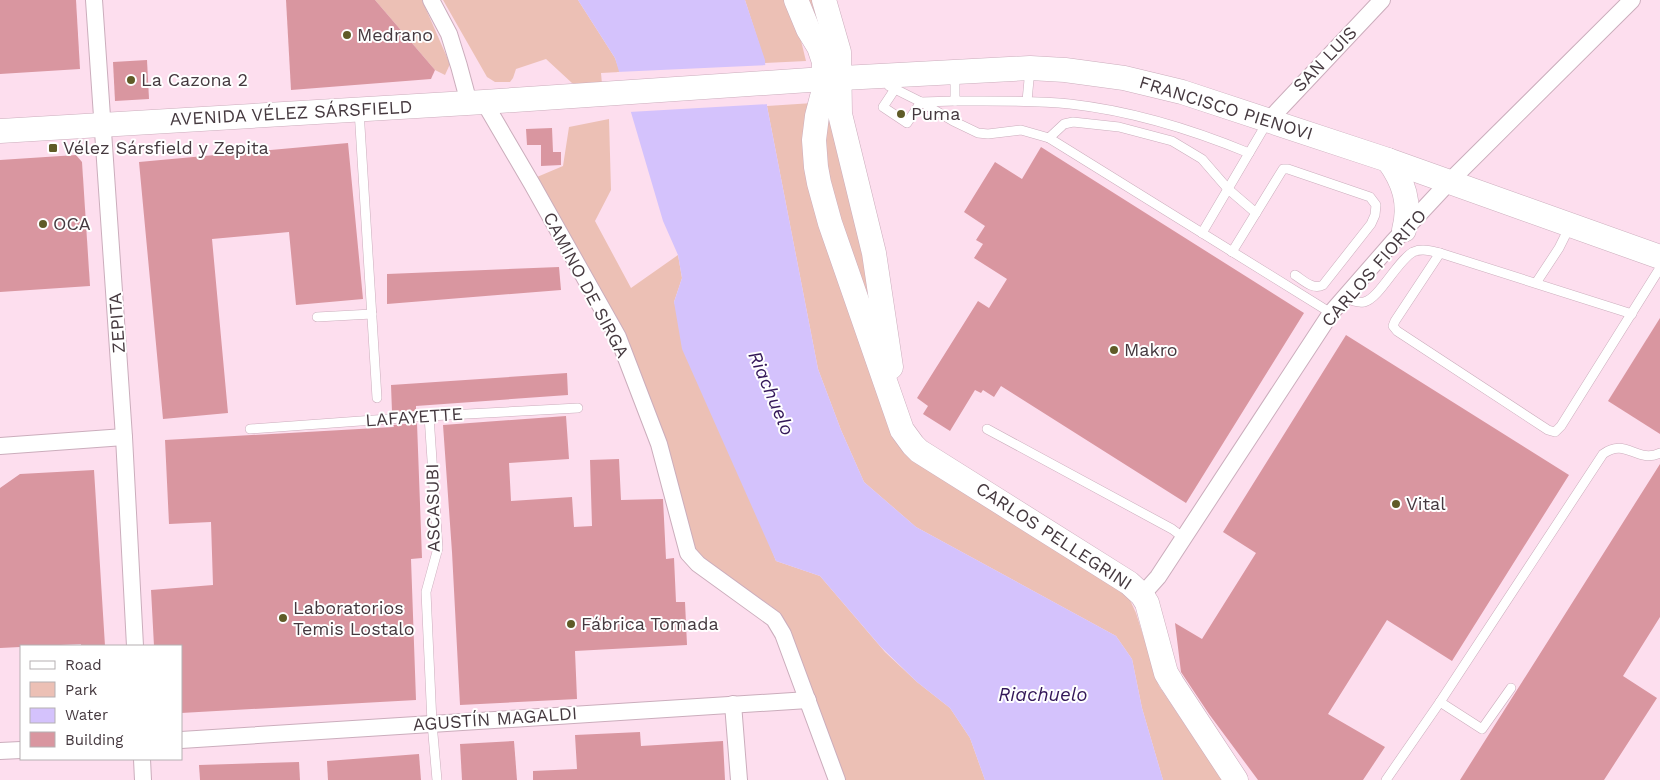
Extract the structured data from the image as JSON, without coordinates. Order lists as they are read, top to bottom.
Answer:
{
  "streets": {
    "main road": ["FRANCISCO PIENOVI", "AVENIDA VÉLEZ SÁRSFIELD", "CARLOS PELLEGRINI"],
    "street": [
      "SAN LUIS",
      "CARLOS FIORITO",
      "CAMINO DE SIRGA",
      "ZEPITA",
      "AGUSTÍN MAGALDI"
    ],
    "lane": ["LAFAYETTE", "ASCASUBI"]
  },
  "crossings": [
    ["SAN LUIS", "FRANCISCO PIENOVI"],
    ["FRANCISCO PIENOVI", "AVENIDA VÉLEZ SÁRSFIELD"],
    ["FRANCISCO PIENOVI", "CARLOS FIORITO"],
    ["FRANCISCO PIENOVI", "CARLOS PELLEGRINI"],
    ["AVENIDA VÉLEZ SÁRSFIELD", "CAMINO DE SIRGA"],
    ["AVENIDA VÉLEZ SÁRSFIELD", "ZEPITA"],
    ["CARLOS FIORITO", "CARLOS PELLEGRINI"],
    ["CAMINO DE SIRGA", "AGUSTÍN MAGALDI"],
    ["LAFAYETTE", "ASCASUBI"],
    ["ASCASUBI", "AGUSTÍN MAGALDI"]
  ],
  "water": ["Riachuelo"],
  "places": {
    "other": [
      "Medrano",
      "La Cazona 2",
      "Puma",
      "OCA",
      "Makro",
      "Vital",
      "Laboratorios Temis Lostalo",
      "Fábrica Tomada"
    ],
    "transit": ["Vélez Sársfield y Zepita"]
  },
  "legend": [
    "Road",
    "Park",
    "Water",
    "Building"
  ]
}
